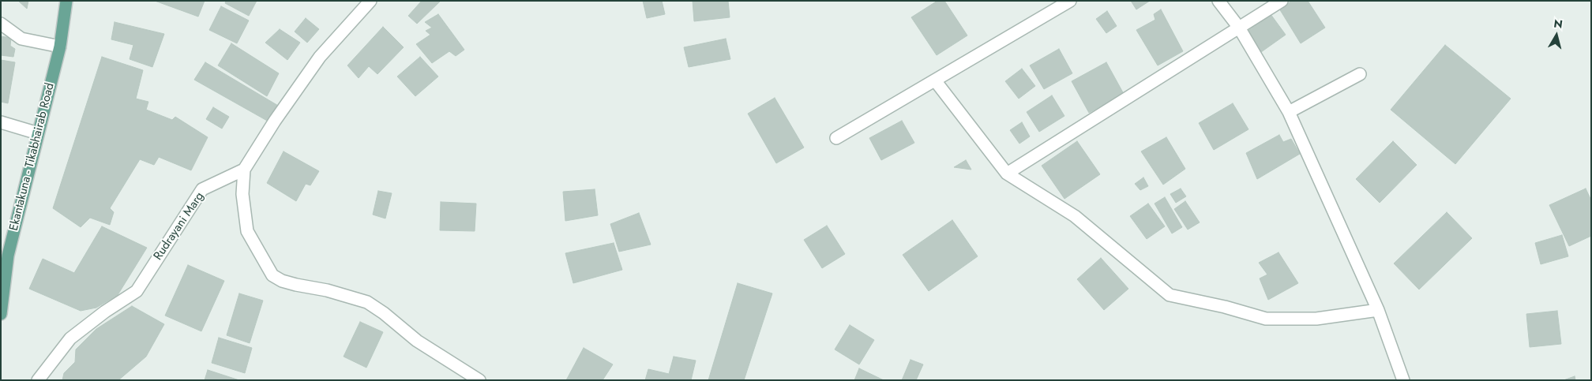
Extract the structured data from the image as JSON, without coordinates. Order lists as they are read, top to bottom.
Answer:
{
  "streets": {
    "main road": ["Ekantakuna - Tikabhairab Road"],
    "street": ["Rudrayani Marg"]
  },
  "north": "top"
}
